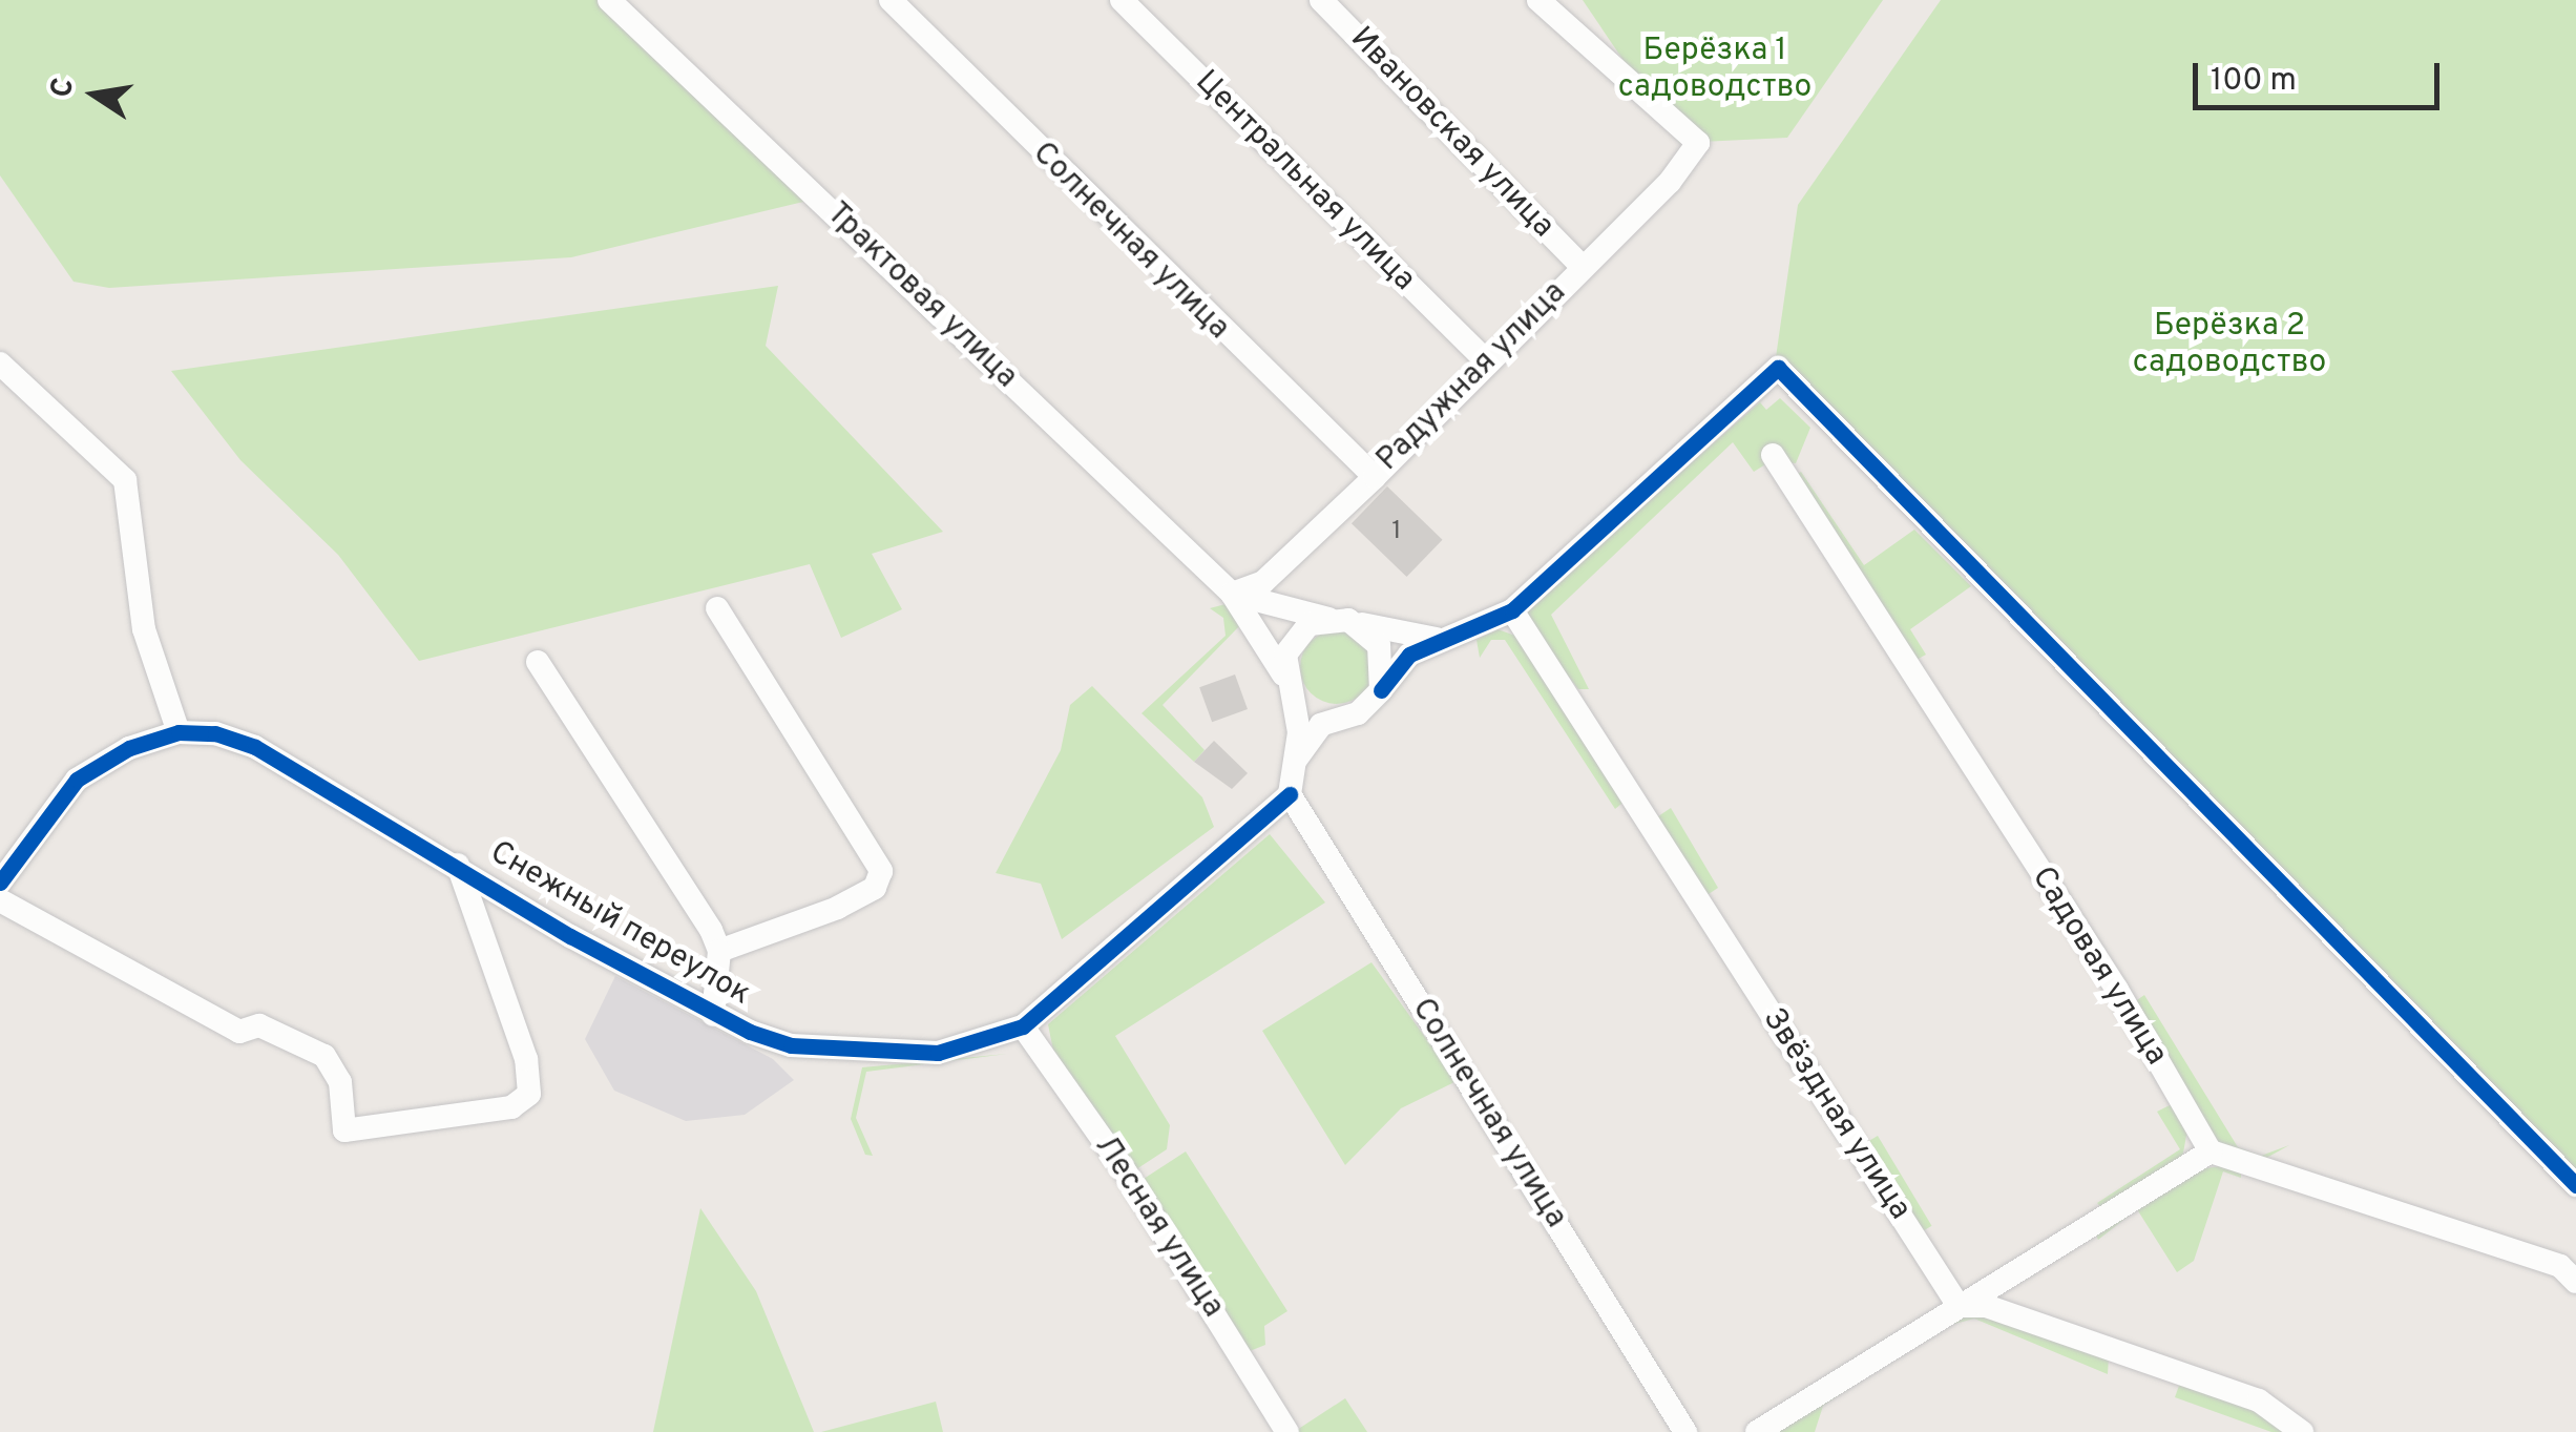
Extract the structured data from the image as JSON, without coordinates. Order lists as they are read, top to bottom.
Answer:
{
  "streets": {
    "street": [
      "Ивановская улица",
      "Центральная улица",
      "Солнечная улица",
      "Трактовая улица",
      "Радужная улица",
      "Снежный переулок",
      "Садовая улица",
      "Звёздная улица",
      "Лесная улица"
    ]
  },
  "crossings": [
    ["Ивановская улица", "Радужная улица"],
    ["Центральная улица", "Радужная улица"],
    ["Солнечная улица", "Радужная улица"],
    ["Солнечная улица", "Снежный переулок"],
    ["Трактовая улица", "Радужная улица"],
    ["Снежный переулок", "Лесная улица"]
  ],
  "parks": ["Берёзка 1 садоводство", "Берёзка 2 садоводство"],
  "house_numbers": ["1"],
  "scale_bar": "100 m",
  "north": "left"
}
